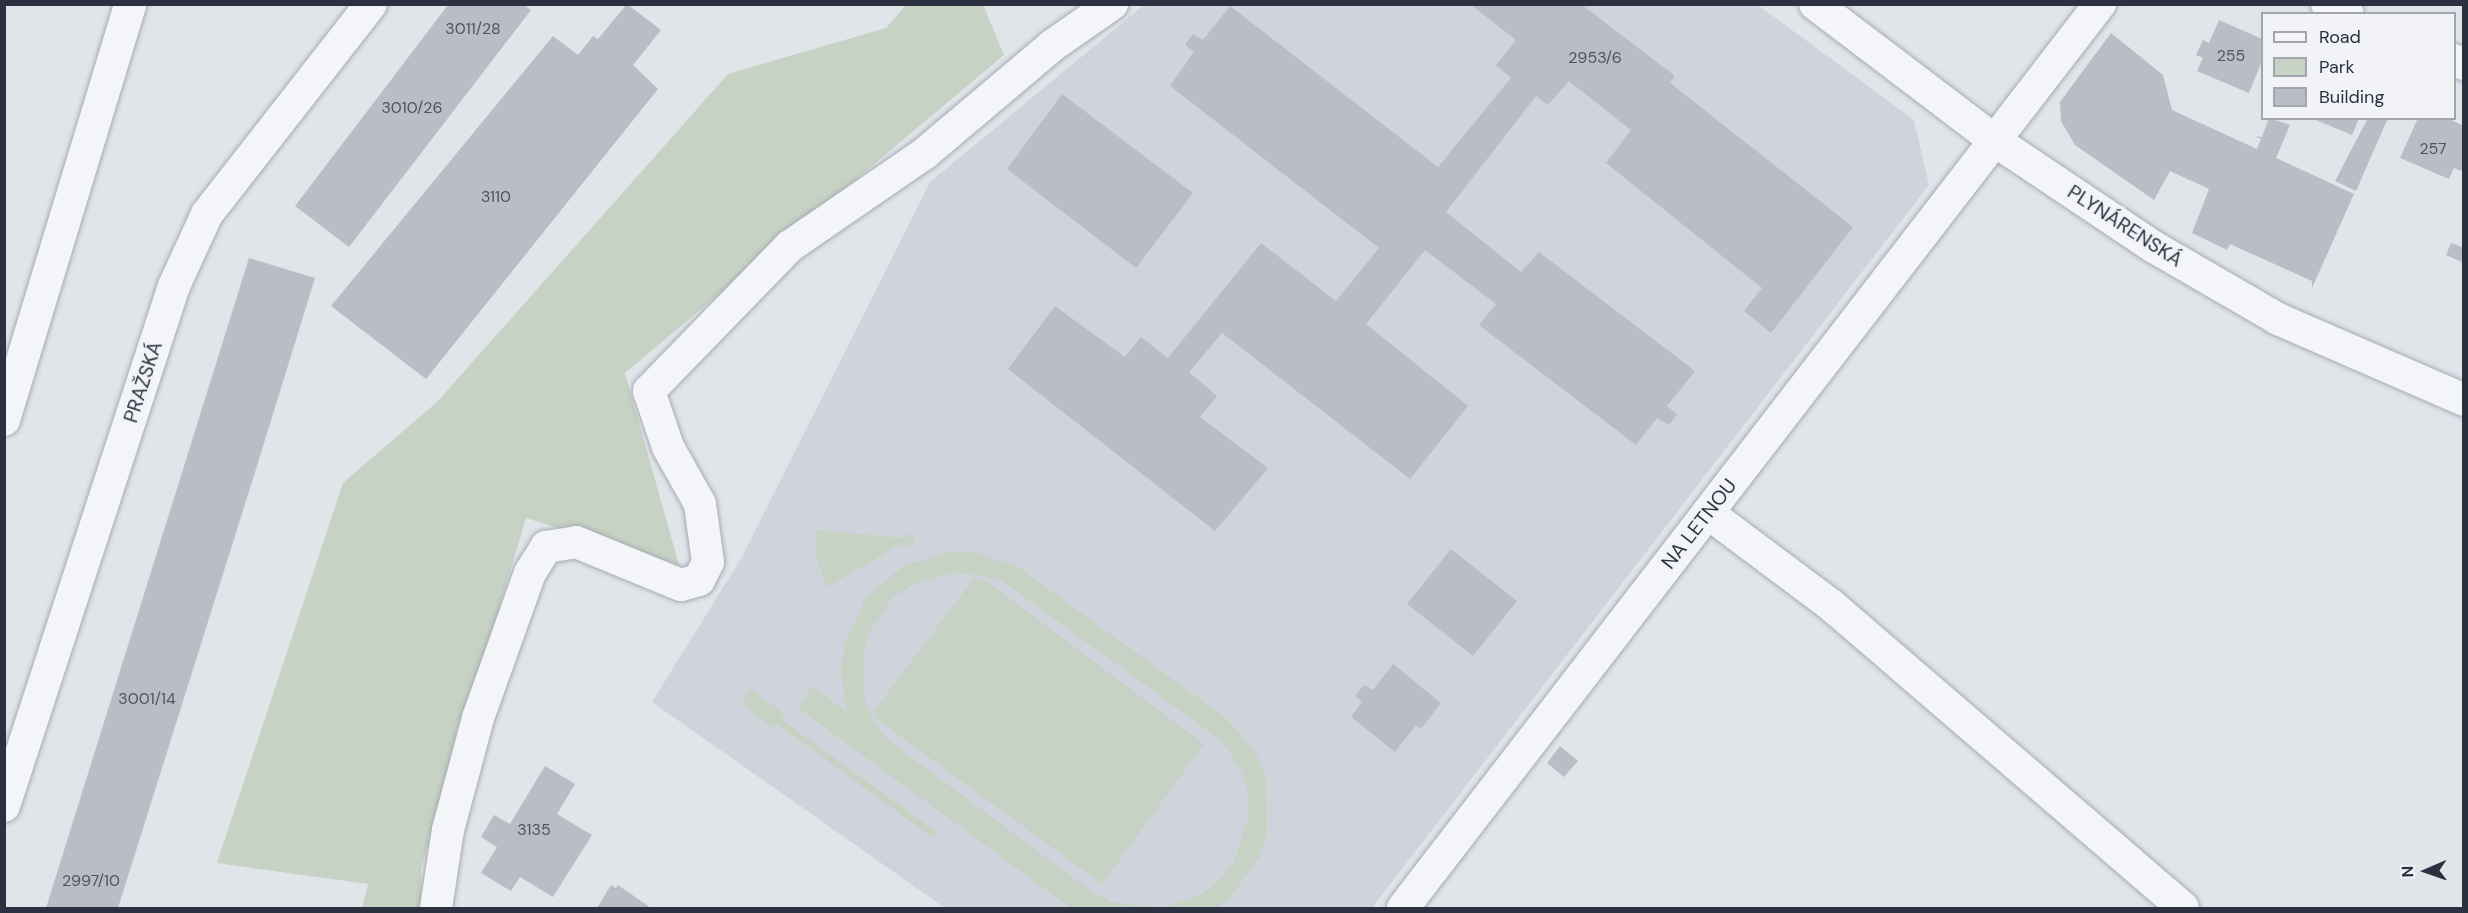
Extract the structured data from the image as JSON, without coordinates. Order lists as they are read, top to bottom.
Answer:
{
  "streets": {
    "street": ["PLYNÁRENSKÁ", "PRAŽSKÁ", "NA LETNOU"]
  },
  "crossings": [
    ["PLYNÁRENSKÁ", "NA LETNOU"]
  ],
  "house_numbers": [
    "3011/28",
    "255",
    "2953/6",
    "3010/26",
    "257",
    "3110",
    "3001/14",
    "3135",
    "2997/10"
  ],
  "legend": ["Road", "Park", "Building"],
  "north": "left"
}
